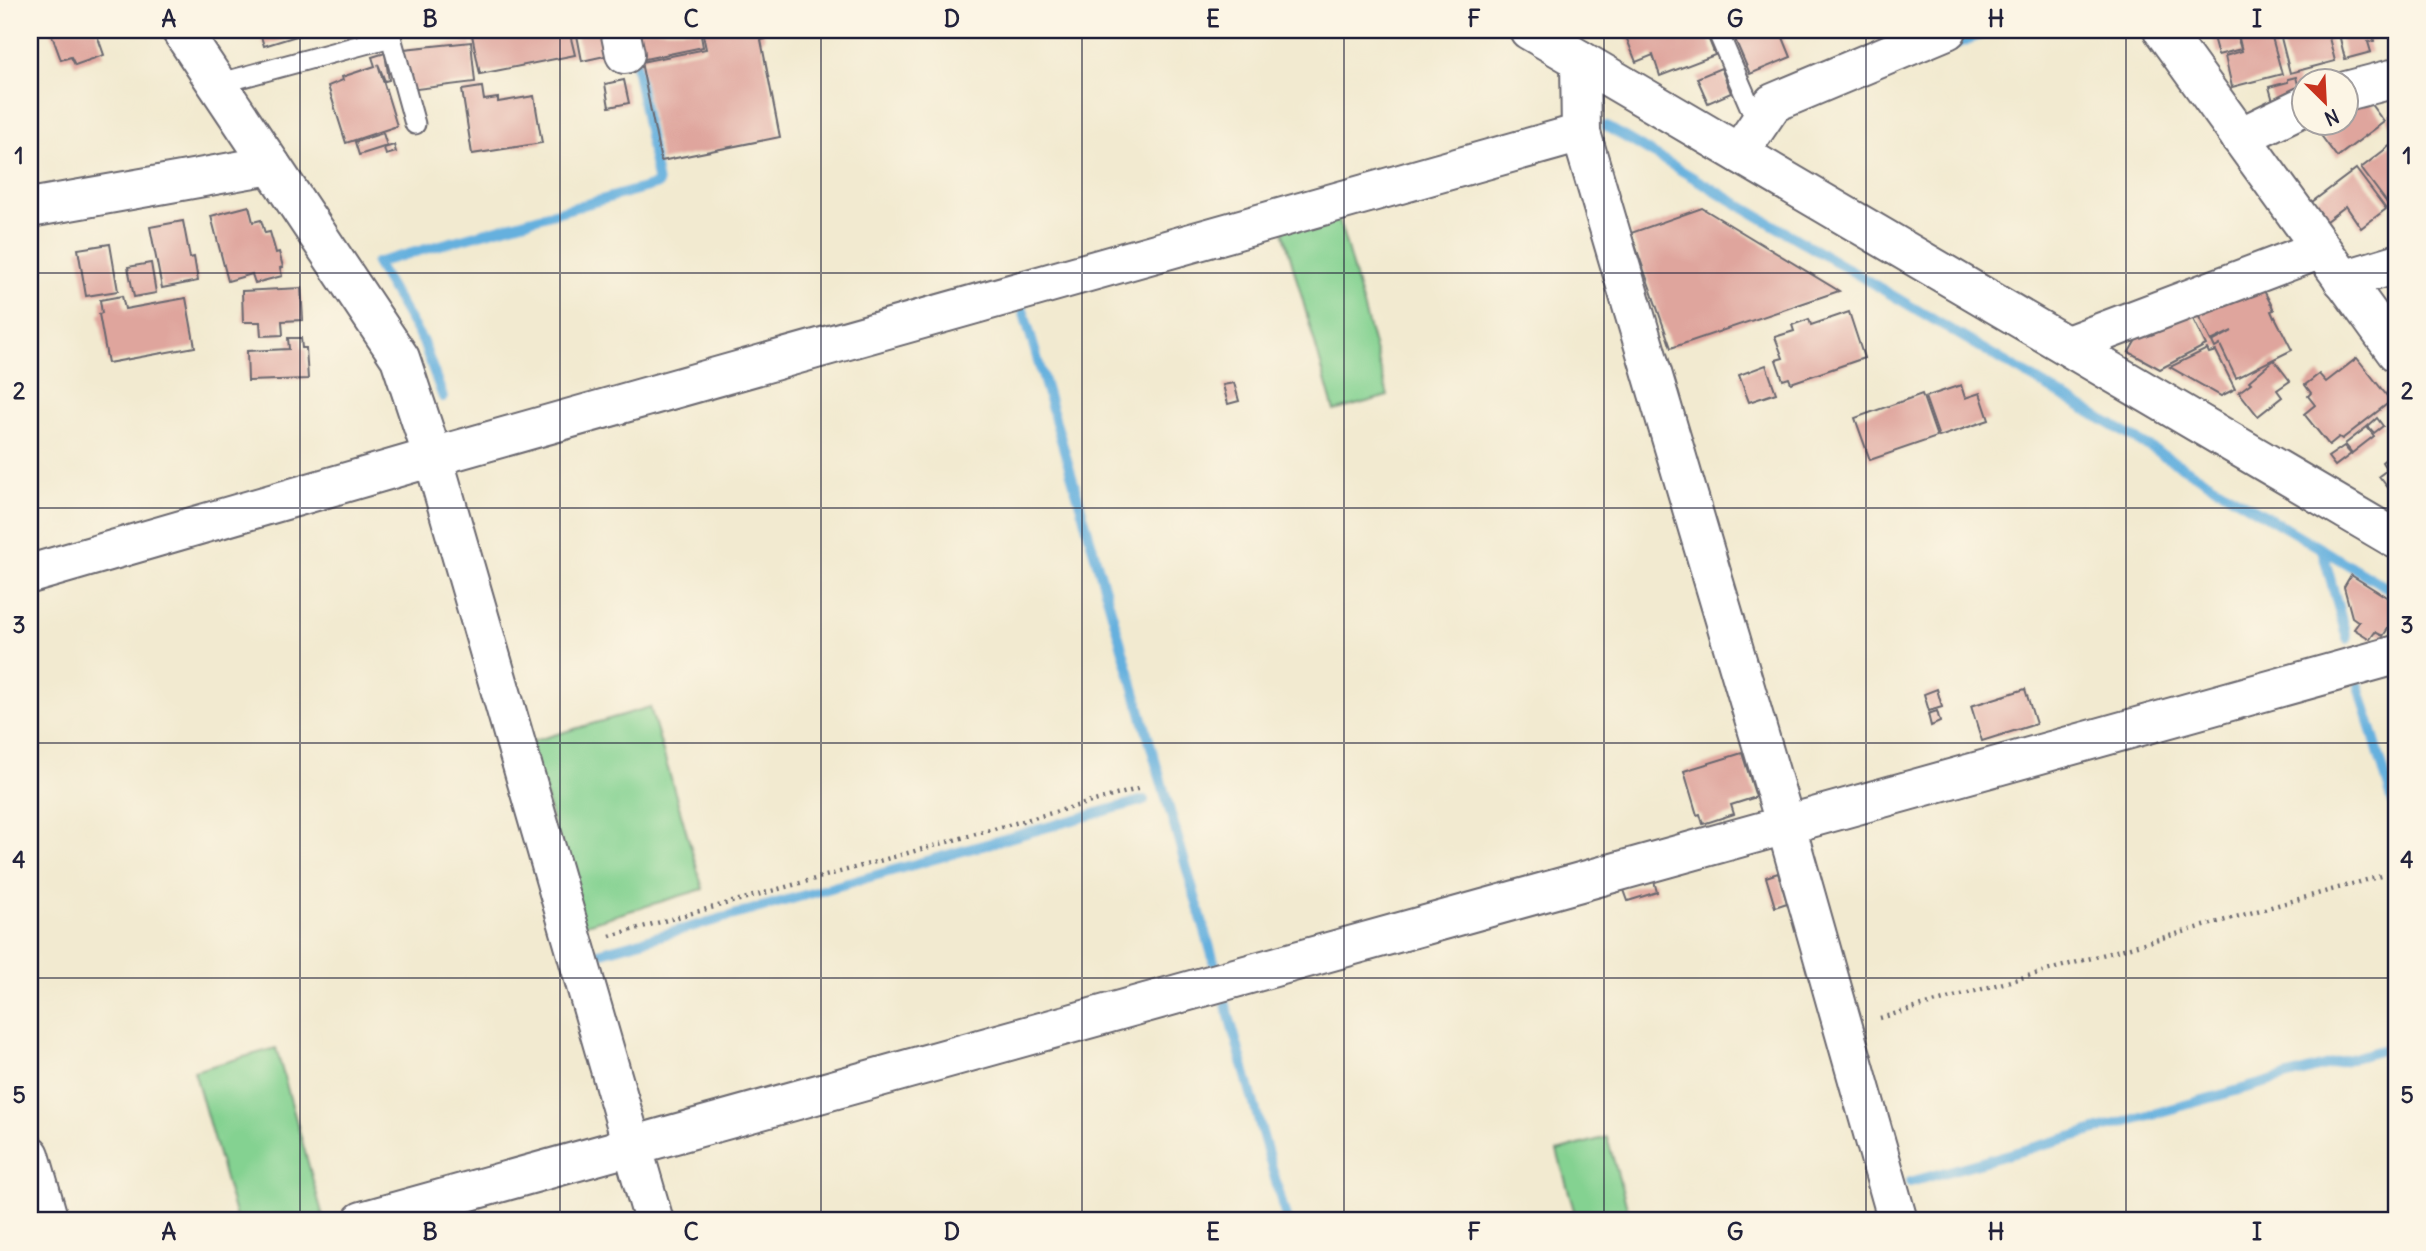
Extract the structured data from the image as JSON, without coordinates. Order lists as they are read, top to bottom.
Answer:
{
  "north": "bottom right",
  "grid": {
    "columns": [
      "A",
      "B",
      "C",
      "D",
      "E",
      "F",
      "G",
      "H",
      "I"
    ],
    "rows": [
      "1",
      "2",
      "3",
      "4",
      "5"
    ]
  }
}
